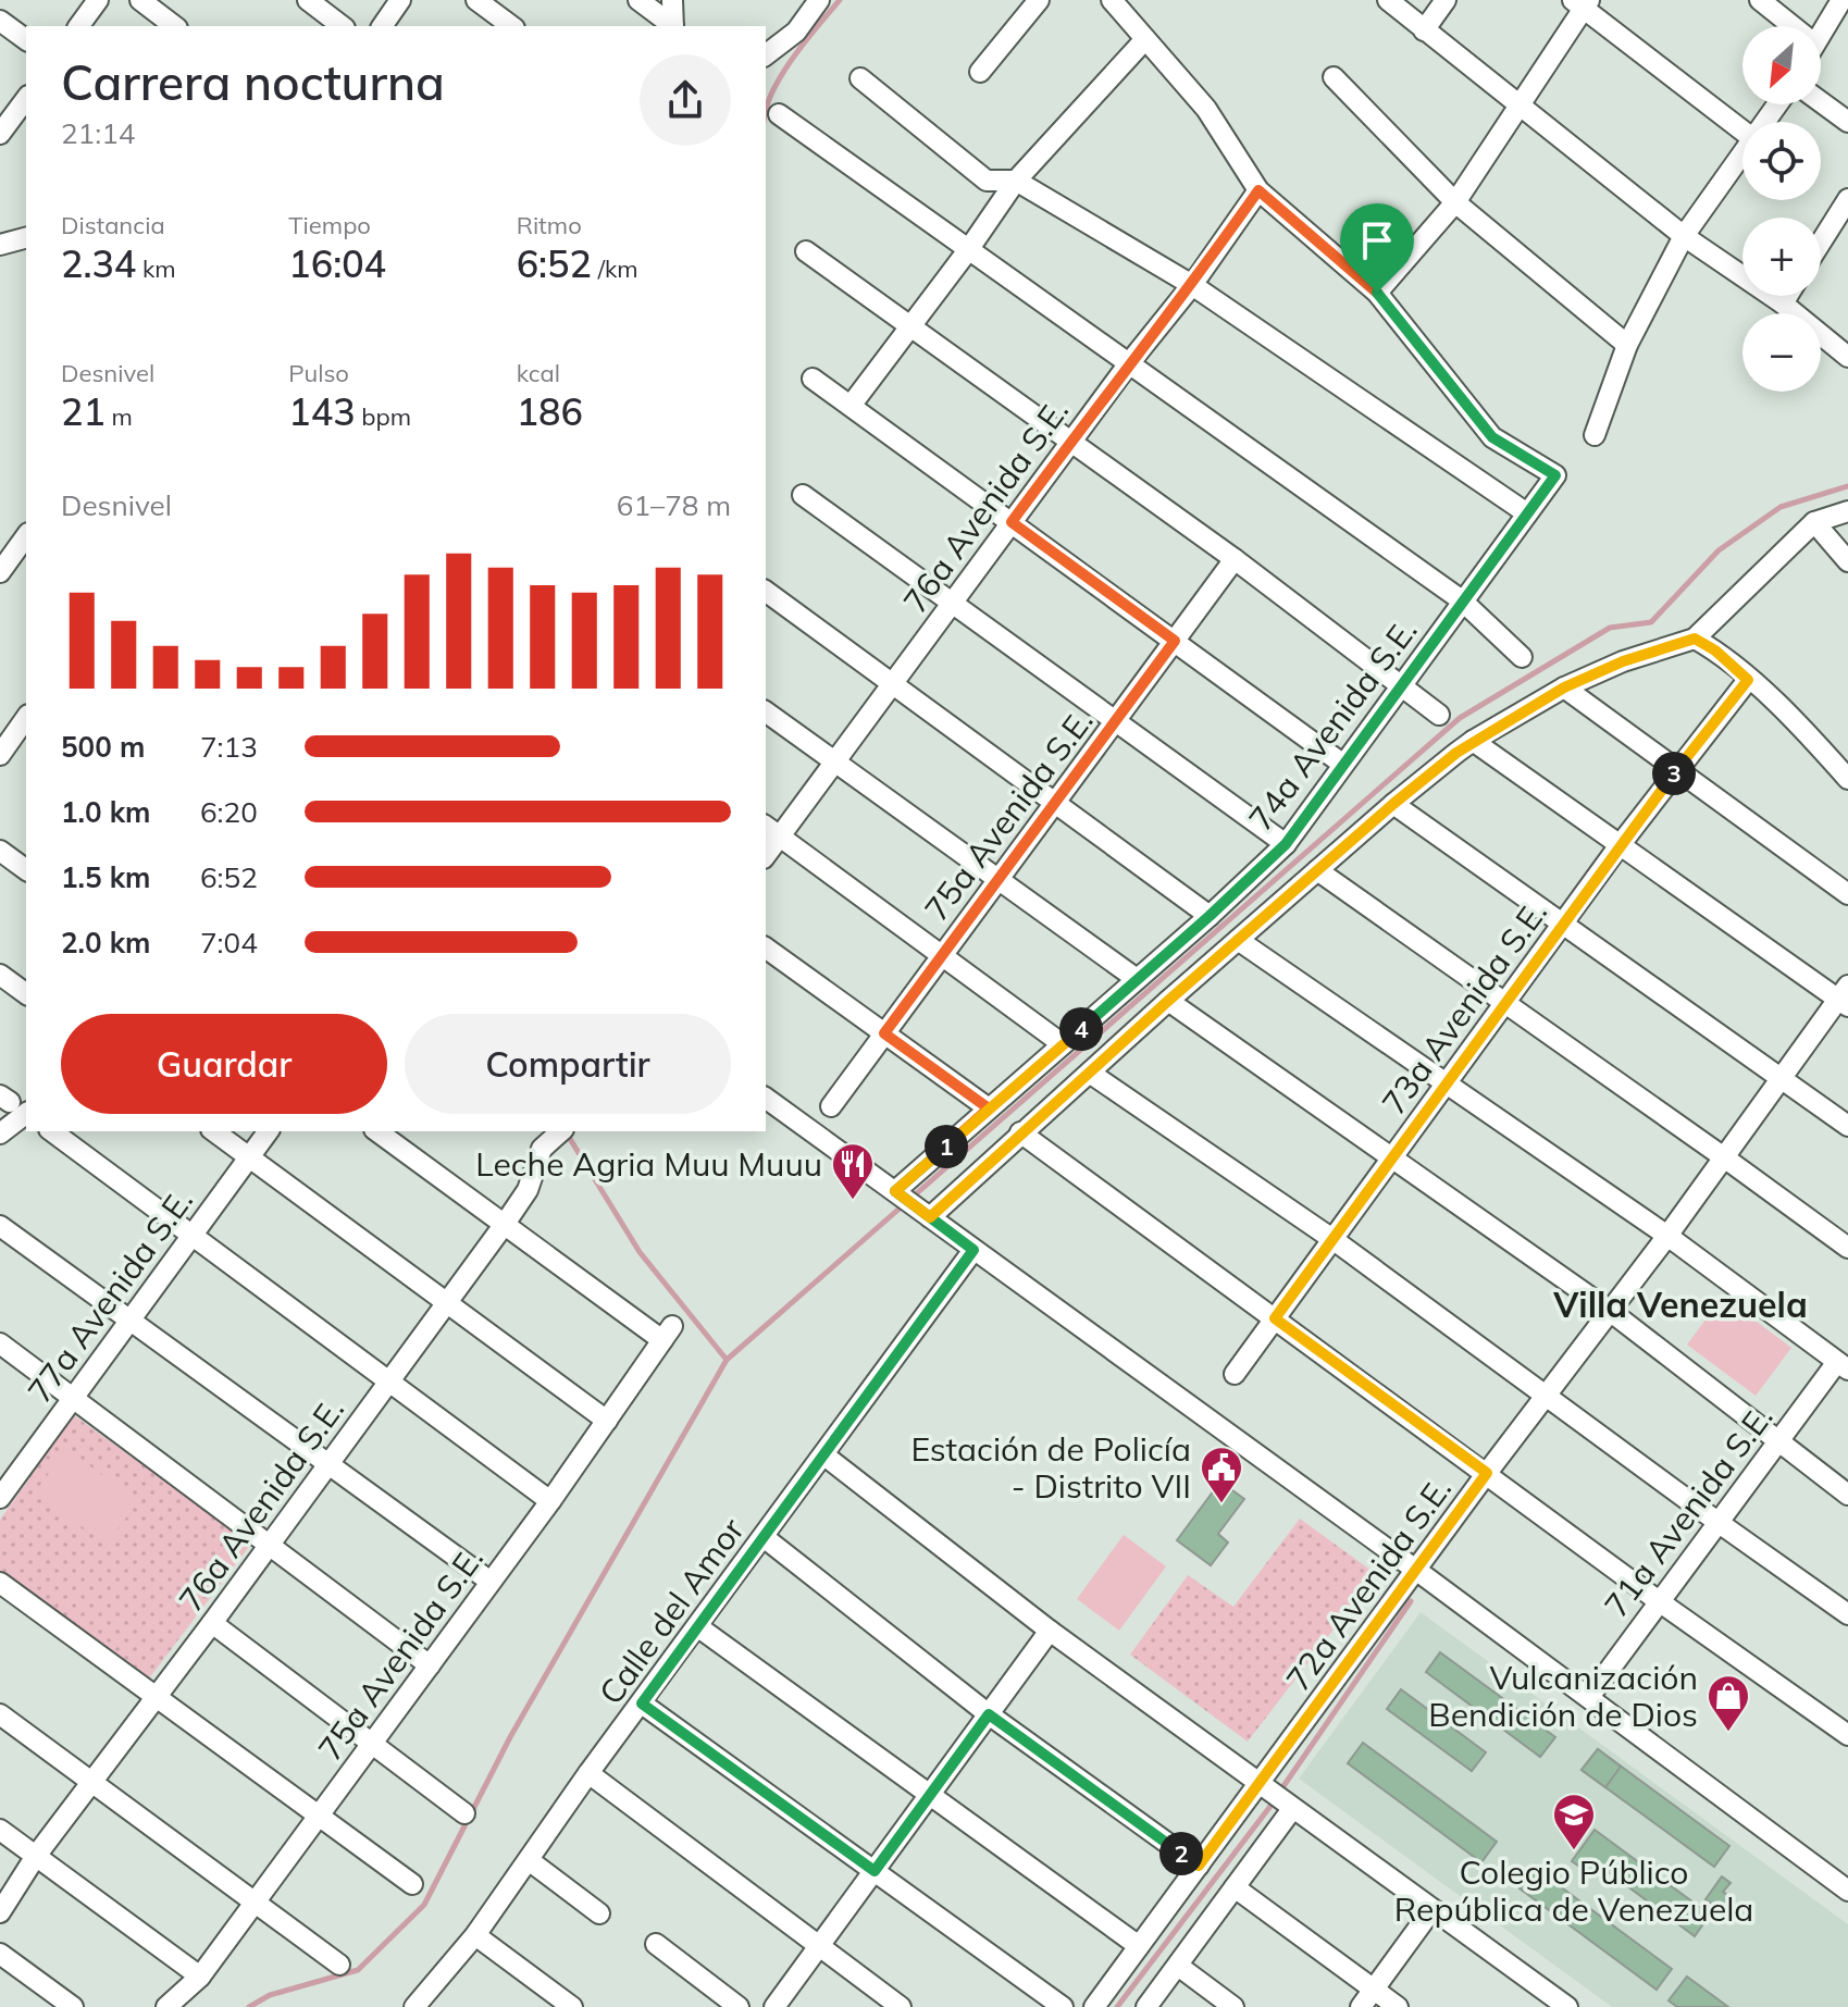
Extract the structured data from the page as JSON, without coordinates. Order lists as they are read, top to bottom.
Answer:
{
  "streets": {
    "street": [
      "76a Avenida S.E.",
      "74a Avenida S.E.",
      "75a Avenida S.E.",
      "73a Avenida S.E.",
      "77a Avenida S.E.",
      "71a Avenida S.E.",
      "72a Avenida S.E.",
      "Calle del Amor"
    ]
  },
  "crossings": [
    ["76a Avenida S.E.", "75a Avenida S.E."]
  ],
  "districts": ["Villa Venezuela"],
  "places": {
    "restaurant": ["Leche Agria Muu Muuu"],
    "public building": ["Estación de Policía - Distrito VII"],
    "shop": ["Vulcanización Bendición de Dios"],
    "school or university": ["Colegio Público República de Venezuela"]
  },
  "north": "bottom left",
  "page": {
    "map_buttons": ["+", "−"],
    "heading": ["Carrera nocturna", "21:14"],
    "stats": [
      ["Distancia", "2.34 km"],
      ["Tiempo", "16:04"],
      ["Ritmo", "6:52 /km"],
      ["Desnivel", "21 m"],
      ["Pulso", "143 bpm"],
      ["kcal", "186"]
    ],
    "chart": ["Desnivel", "61–78 m"],
    "list": [
      {
        "name": "500 m",
        "note": "7:13"
      },
      {
        "name": "1.0 km",
        "note": "6:20"
      },
      {
        "name": "1.5 km",
        "note": "6:52"
      },
      {
        "name": "2.0 km",
        "note": "7:04"
      }
    ],
    "pins": [
      "3",
      "4",
      "1",
      "2"
    ],
    "buttons": ["Guardar", "Compartir"]
  }
}
